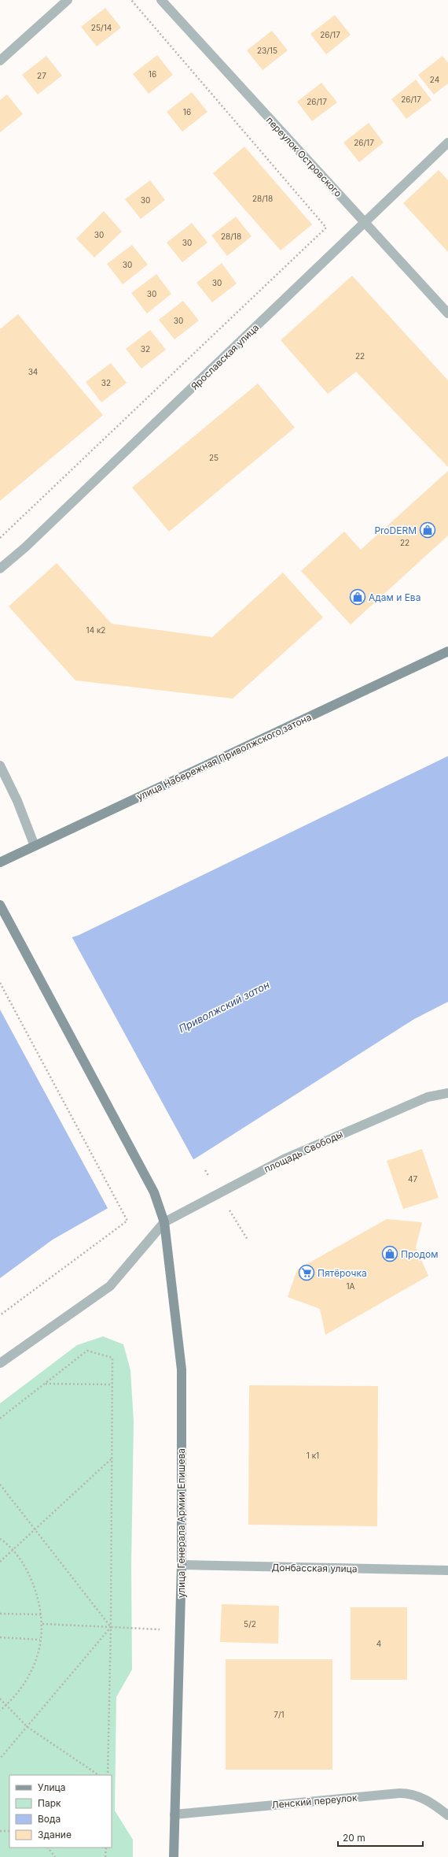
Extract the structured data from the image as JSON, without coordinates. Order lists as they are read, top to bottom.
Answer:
{
  "streets": {
    "main road": ["улица Набережная Приволжского затона", "улица Генерала Армии Епишева"],
    "street": [
      "переулок Островского",
      "Ярославская улица",
      "площадь Свободы",
      "Донбасская улица",
      "Ленский переулок"
    ]
  },
  "crossings": [
    ["переулок Островского", "Ярославская улица"],
    ["площадь Свободы", "улица Генерала Армии Епишева"],
    ["улица Генерала Армии Епишева", "Донбасская улица"],
    ["улица Генерала Армии Епишева", "Ленский переулок"]
  ],
  "water": ["Приволжский затон"],
  "places": {
    "shop": ["ProDERM", "Адам и Ева", "Продом"],
    "supermarket": ["Пятёрочка"]
  },
  "house_numbers": [
    "25/14",
    "26/17",
    "23/15",
    "16",
    "27",
    "24",
    "26/17",
    "26/17",
    "16",
    "26/17",
    "28/18",
    "30",
    "30",
    "28/18",
    "30",
    "30",
    "30",
    "30",
    "30",
    "32",
    "22",
    "34",
    "32",
    "25",
    "22",
    "14 к2",
    "47",
    "1А",
    "1 к1",
    "5/2",
    "4",
    "7/1"
  ],
  "legend": [
    "Улица",
    "Парк",
    "Вода",
    "Здание"
  ],
  "scale_bar": "20 m"
}
